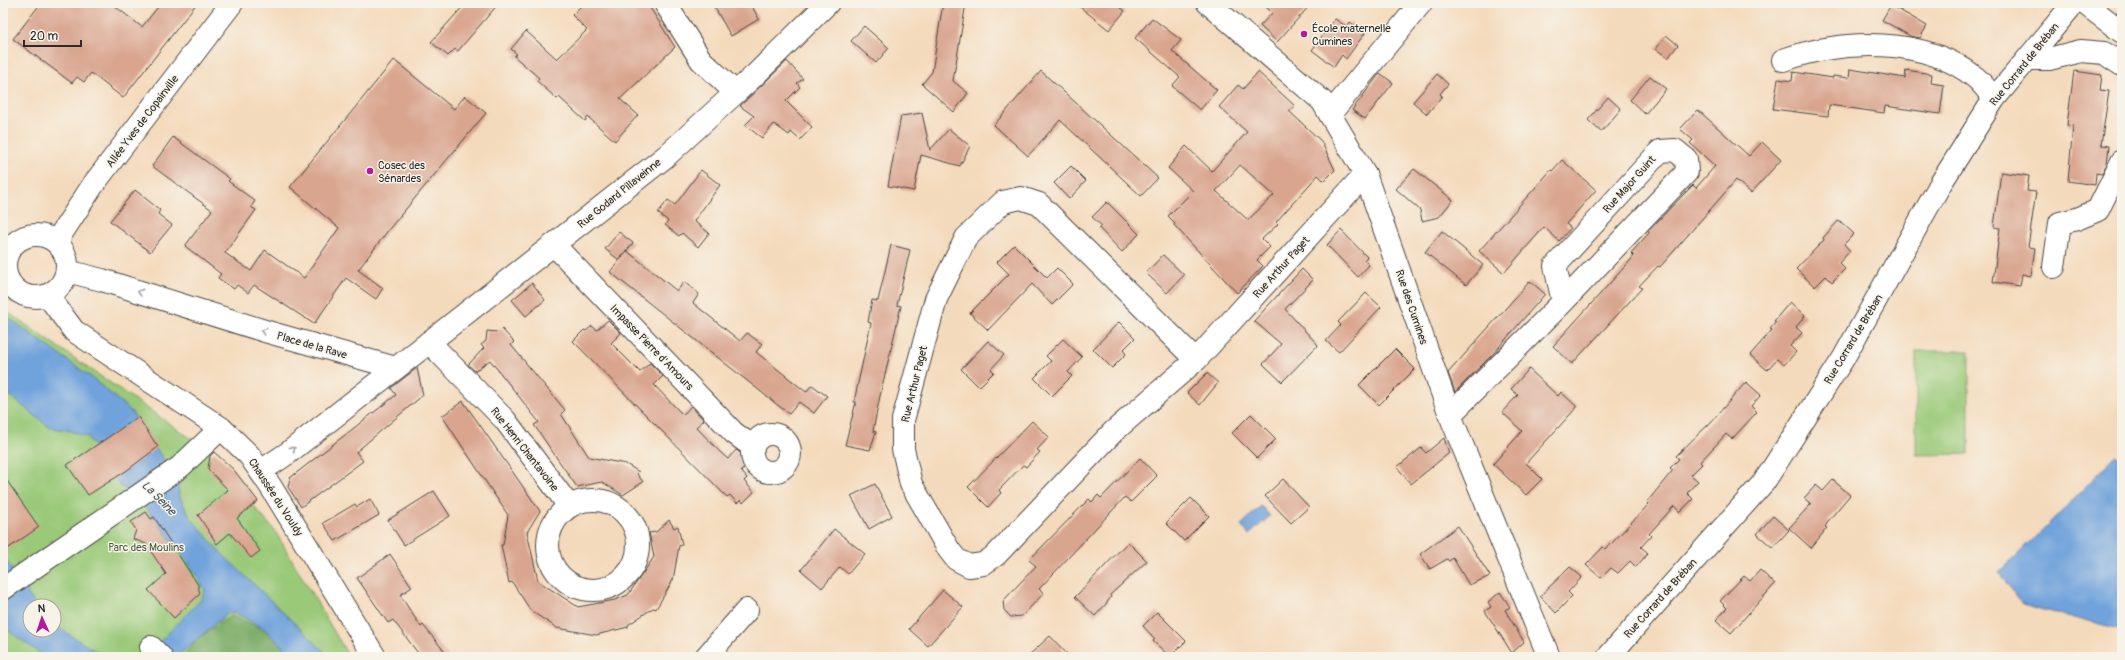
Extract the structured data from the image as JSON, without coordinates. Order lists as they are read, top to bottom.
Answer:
{
  "streets": {
    "street": [
      "Rue Corrard de Bréban",
      "Allée Yves de Copainville",
      "Rue Major Guint",
      "Rue Godard Pillaveinne",
      "Rue Arthur Paget",
      "Rue des Cumines",
      "Place de la Rave",
      "Impasse Pierre d'Amours",
      "Rue Henri Chantavoine",
      "Chaussée du Vouldy"
    ]
  },
  "crossings": [
    ["Allée Yves de Copainville", "Place de la Rave"],
    ["Allée Yves de Copainville", "Chaussée du Vouldy"],
    ["Rue Major Guint", "Rue des Cumines"],
    ["Rue Godard Pillaveinne", "Place de la Rave"],
    ["Rue Godard Pillaveinne", "Impasse Pierre d'Amours"],
    ["Rue Godard Pillaveinne", "Rue Henri Chantavoine"],
    ["Rue Arthur Paget", "Rue des Cumines"],
    ["Place de la Rave", "Chaussée du Vouldy"]
  ],
  "one_way": ["Place de la Rave"],
  "water": ["La Seine"],
  "parks": ["Parc des Moulins"],
  "places": ["École maternelle Cumines", "Cosec des Sénardes"],
  "scale_bar": "20 m",
  "north": "top"
}
